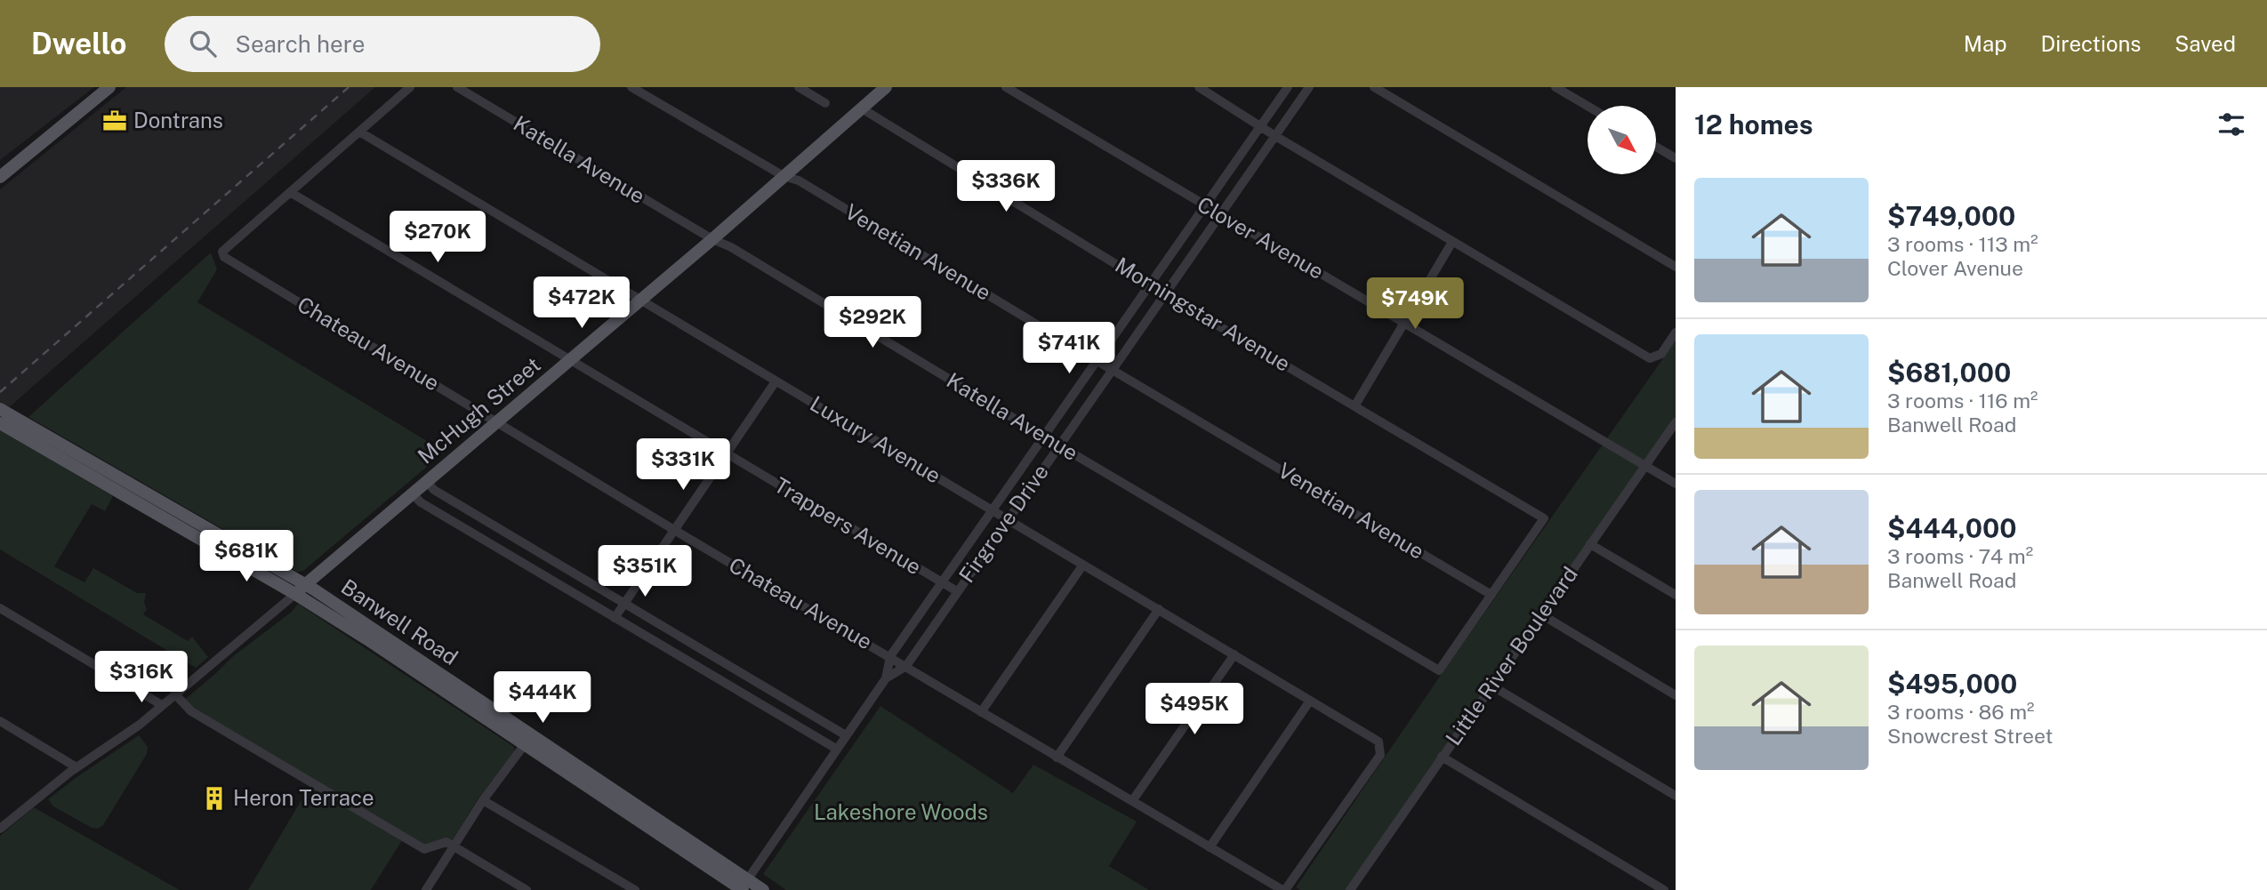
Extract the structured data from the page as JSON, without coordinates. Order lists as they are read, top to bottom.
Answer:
{
  "streets": {
    "main road": ["McHugh Street", "Banwell Road"],
    "street": [
      "Katella Avenue",
      "Clover Avenue",
      "Venetian Avenue",
      "Morningstar Avenue",
      "Chateau Avenue",
      "Luxury Avenue",
      "Firgrove Drive",
      "Trappers Avenue",
      "Little River Boulevard"
    ]
  },
  "crossings": [
    ["Katella Avenue", "Venetian Avenue"],
    ["Katella Avenue", "Morningstar Avenue"],
    ["Katella Avenue", "McHugh Street"],
    ["Katella Avenue", "Firgrove Drive"],
    ["Clover Avenue", "Firgrove Drive"],
    ["Clover Avenue", "Little River Boulevard"],
    ["Venetian Avenue", "Morningstar Avenue"],
    ["Venetian Avenue", "McHugh Street"],
    ["Venetian Avenue", "Firgrove Drive"],
    ["Morningstar Avenue", "McHugh Street"],
    ["Morningstar Avenue", "Firgrove Drive"],
    ["Chateau Avenue", "McHugh Street"],
    ["Chateau Avenue", "Luxury Avenue"],
    ["Chateau Avenue", "Firgrove Drive"],
    ["Chateau Avenue", "Trappers Avenue"],
    ["McHugh Street", "Luxury Avenue"],
    ["McHugh Street", "Trappers Avenue"],
    ["McHugh Street", "Banwell Road"],
    ["Luxury Avenue", "Firgrove Drive"],
    ["Firgrove Drive", "Trappers Avenue"],
    ["Firgrove Drive", "Banwell Road"]
  ],
  "parks": ["Lakeshore Woods"],
  "places": {
    "office": ["Dontrans"],
    "building": ["Heron Terrace"]
  },
  "north": "bottom right",
  "page": {
    "header": "Dwello",
    "search": "Search here",
    "nav": ["Map", "Directions", "Saved"],
    "heading": "12 homes",
    "price": [
      "$336K",
      "$270K",
      "$472K",
      "$749K",
      "$292K",
      "$741K",
      "$331K",
      "$681K",
      "$351K",
      "$316K",
      "$444K",
      "$495K"
    ],
    "list": [
      {
        "name": "$749,000",
        "note": "3 rooms · 113 m² · Clover Avenue"
      },
      {
        "name": "$681,000",
        "note": "3 rooms · 116 m² · Banwell Road"
      },
      {
        "name": "$444,000",
        "note": "3 rooms · 74 m² · Banwell Road"
      },
      {
        "name": "$495,000",
        "note": "3 rooms · 86 m² · Snowcrest Street"
      }
    ]
  }
}
